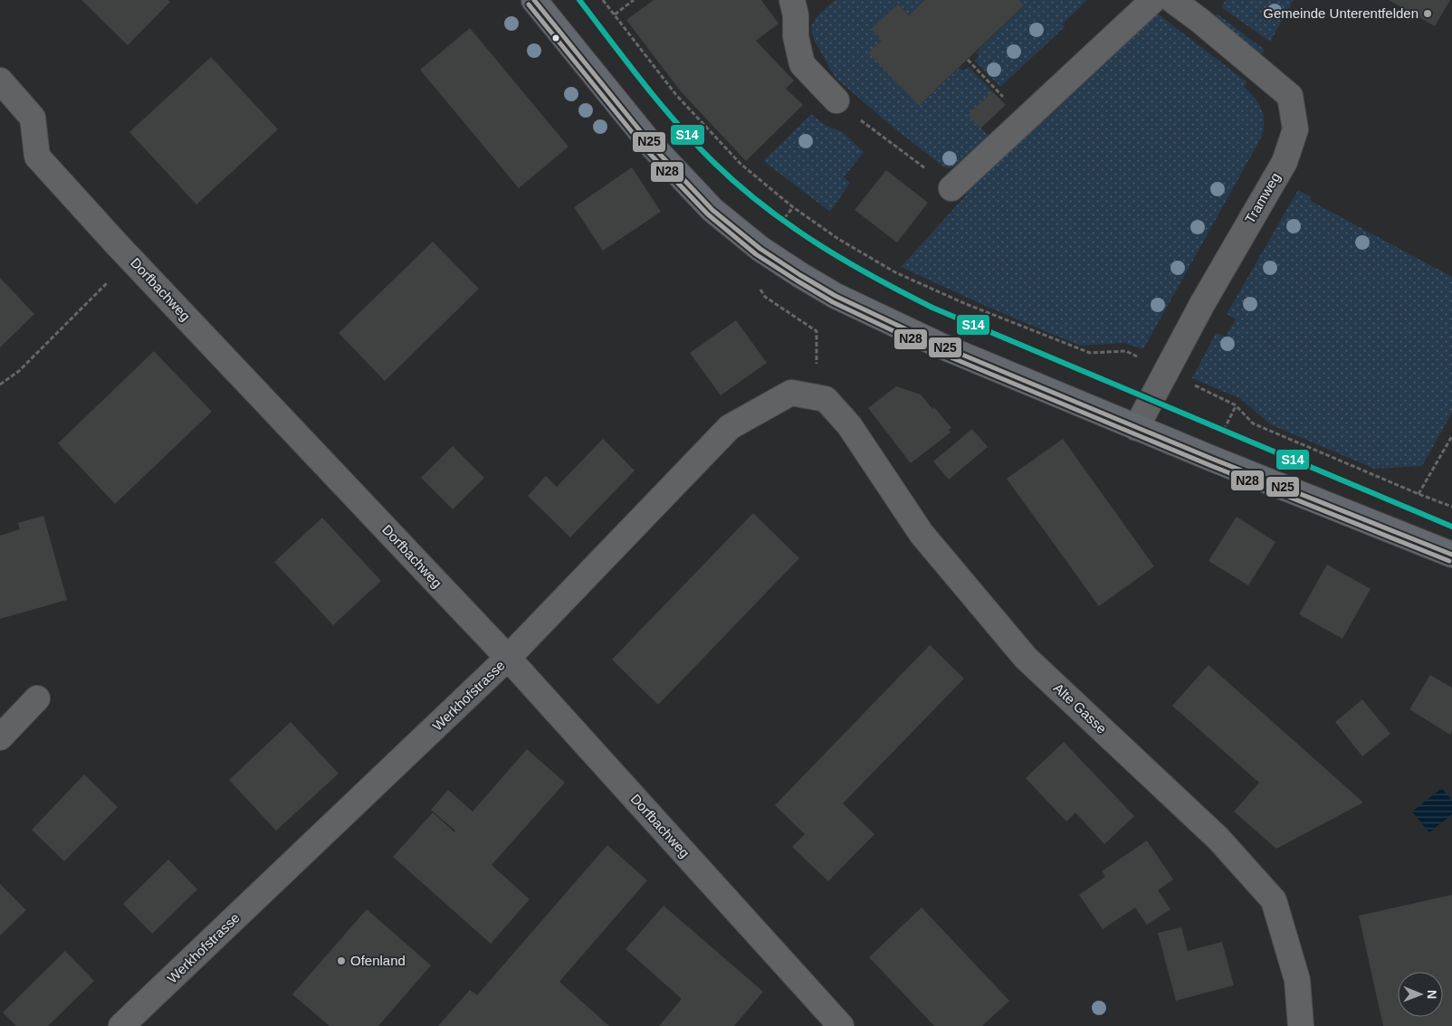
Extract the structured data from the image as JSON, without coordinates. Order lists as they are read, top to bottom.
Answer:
{
  "streets": {
    "street": [
      "Tramweg",
      "Dorfbachweg",
      "Werkhofstrasse",
      "Alte Gasse"
    ]
  },
  "crossings": [
    ["Dorfbachweg", "Werkhofstrasse"],
    ["Werkhofstrasse", "Alte Gasse"]
  ],
  "places": ["Gemeinde Unterentfelden", "Ofenland"],
  "lines": ["transit line S14", "transit line N25", "transit line N28"],
  "north": "right"
}
